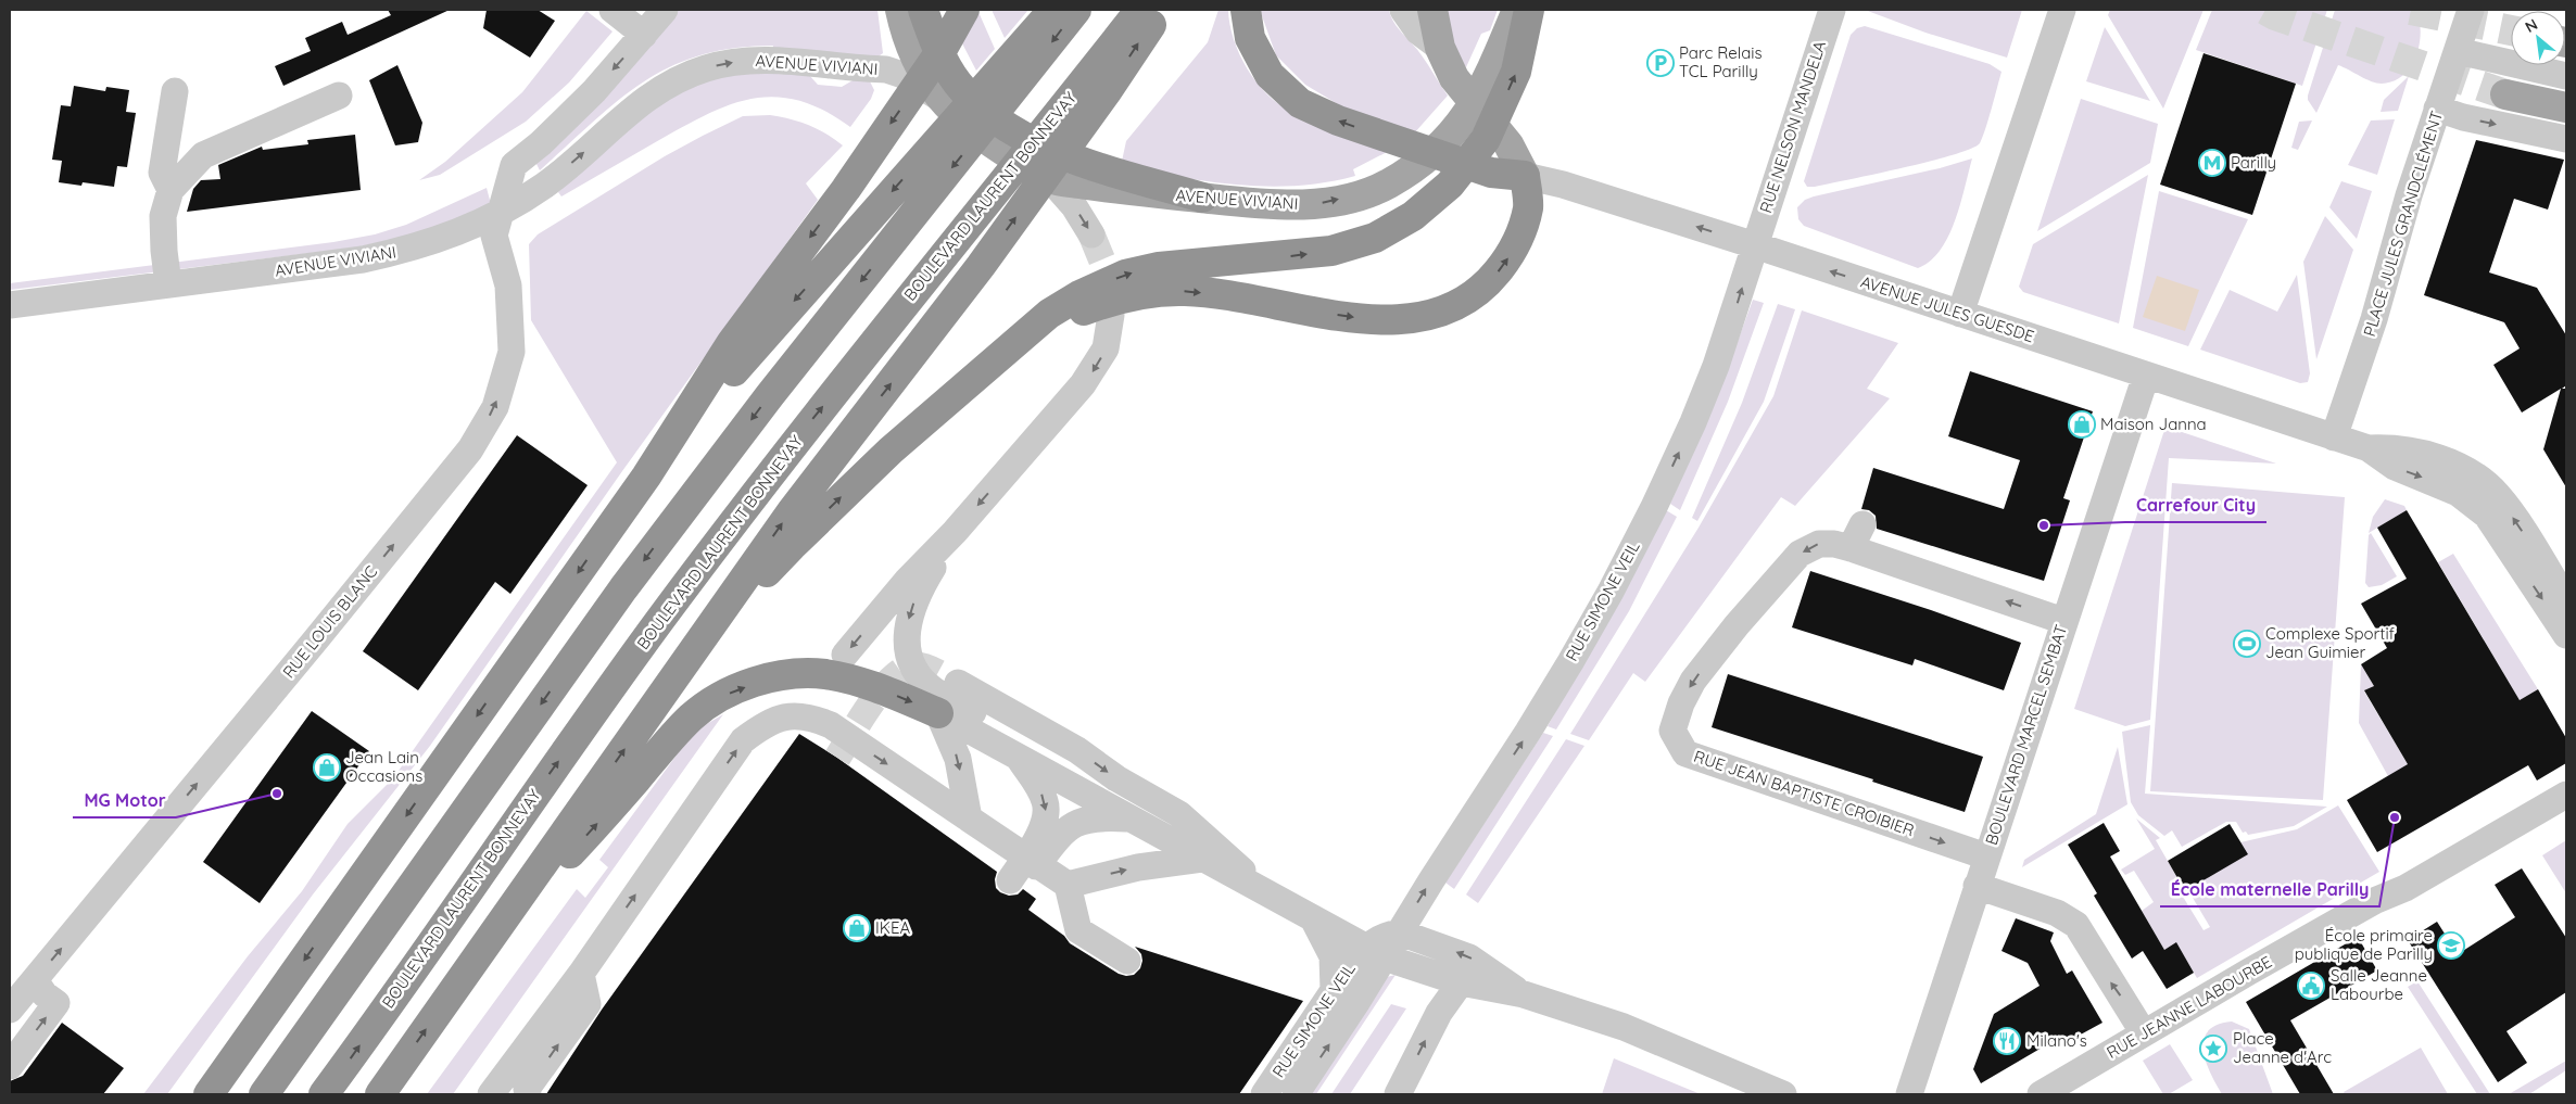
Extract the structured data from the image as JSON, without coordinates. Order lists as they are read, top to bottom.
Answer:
{
  "streets": {
    "highway": ["BOULEVARD LAURENT BONNEVAY"],
    "main road": ["AVENUE VIVIANI"],
    "street": [
      "RUE NELSON MANDELA",
      "PLACE JULES GRANDCLÉMENT",
      "AVENUE JULES GUESDE",
      "RUE SIMONE VEIL",
      "RUE LOUIS BLANC",
      "BOULEVARD MARCEL SEMBAT",
      "RUE JEAN BAPTISTE CROIBIER",
      "RUE JEANNE LABOURBE"
    ]
  },
  "crossings": [
    ["AVENUE VIVIANI", "RUE LOUIS BLANC"],
    ["RUE NELSON MANDELA", "AVENUE JULES GUESDE"],
    ["RUE NELSON MANDELA", "RUE SIMONE VEIL"],
    ["PLACE JULES GRANDCLÉMENT", "AVENUE JULES GUESDE"],
    ["AVENUE JULES GUESDE", "RUE SIMONE VEIL"],
    ["AVENUE JULES GUESDE", "BOULEVARD MARCEL SEMBAT"],
    ["BOULEVARD MARCEL SEMBAT", "RUE JEAN BAPTISTE CROIBIER"]
  ],
  "one_way": ["AVENUE VIVIANI"],
  "places": {
    "parking": ["Parc Relais TCL Parilly"],
    "metro station": ["Parilly"],
    "shop": ["Maison Janna", "Jean Lain Occasions", "IKEA"],
    "other": ["Carrefour City", "MG Motor", "École maternelle Parilly"],
    "sports": ["Complexe Sportif Jean Guimier"],
    "school or university": ["École primaire publique de Parilly"],
    "public building": ["Salle Jeanne Labourbe"],
    "restaurant": ["Milano's"],
    "place": ["Place Jeanne d'Arc"]
  },
  "north": "top left"
}
